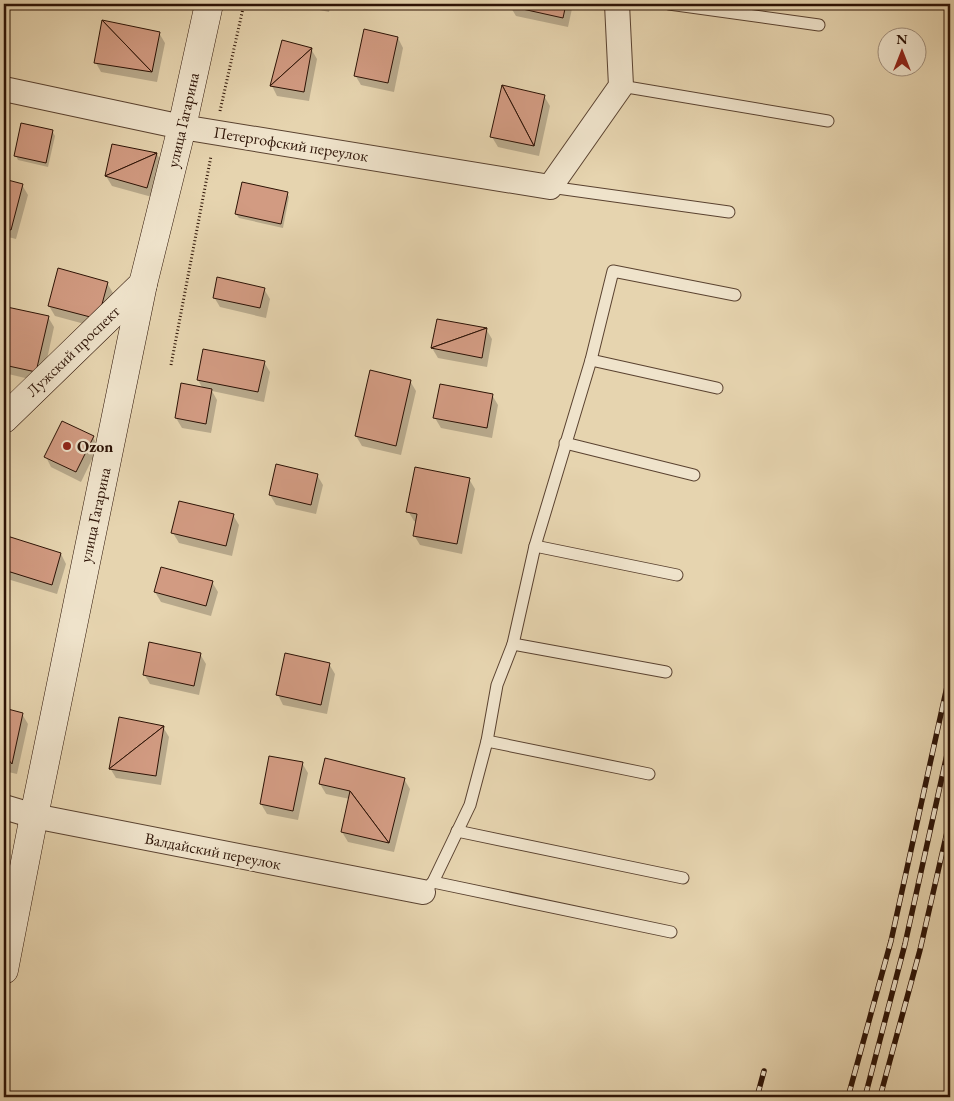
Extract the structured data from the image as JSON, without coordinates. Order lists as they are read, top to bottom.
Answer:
{
  "streets": {
    "street": [
      "улица Гагарина",
      "Петергофский переулок",
      "Лужский проспект",
      "Валдайский переулок"
    ]
  },
  "crossings": [
    ["улица Гагарина", "Петергофский переулок"],
    ["улица Гагарина", "Лужский проспект"],
    ["улица Гагарина", "Валдайский переулок"]
  ],
  "places": ["Ozon"],
  "north": "top"
}
